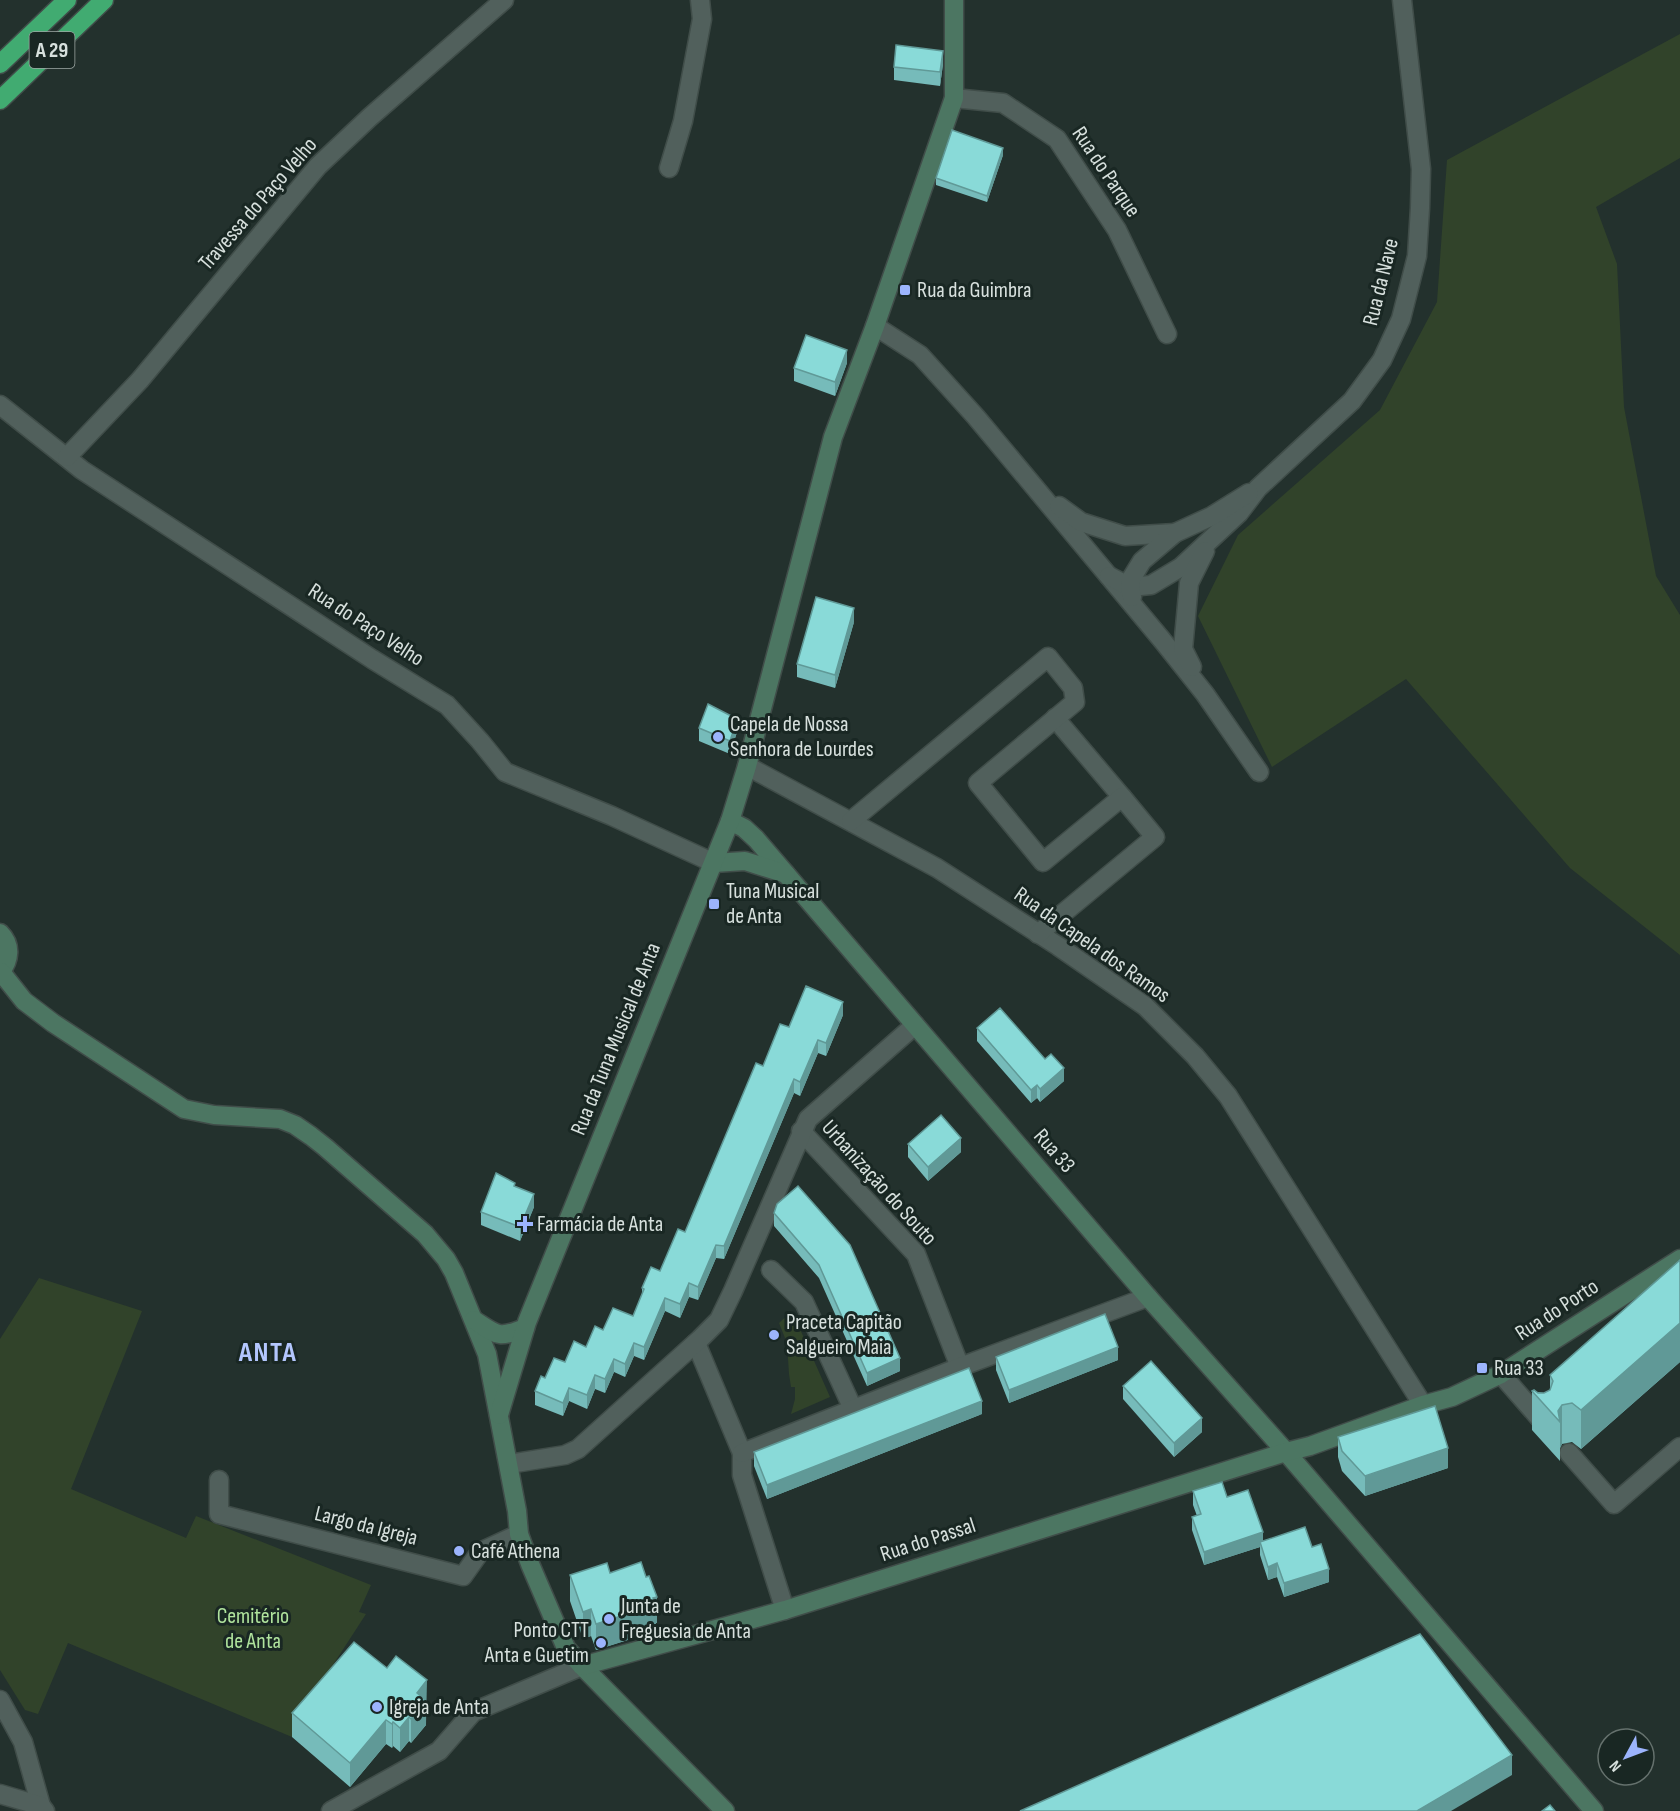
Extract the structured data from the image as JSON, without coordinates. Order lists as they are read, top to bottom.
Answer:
{
  "streets": {
    "highway": ["A 29"],
    "street": [
      "Rua do Parque",
      "Travessa do Paço Velho",
      "Rua da Nave",
      "Rua do Paço Velho",
      "Rua da Capela dos Ramos",
      "Rua da Tuna Musical de Anta",
      "Rua 33",
      "Urbanização do Souto",
      "Rua do Porto",
      "Largo da Igreja",
      "Rua do Passal"
    ]
  },
  "crossings": [
    ["Travessa do Paço Velho", "Rua do Paço Velho"],
    ["Rua do Paço Velho", "Rua da Tuna Musical de Anta"],
    ["Rua da Capela dos Ramos", "Rua da Tuna Musical de Anta"],
    ["Rua da Capela dos Ramos", "Rua do Porto"],
    ["Rua da Tuna Musical de Anta", "Rua 33"],
    ["Rua 33", "Urbanização do Souto"],
    ["Rua 33", "Rua do Porto"],
    ["Rua 33", "Rua do Passal"],
    ["Rua do Porto", "Rua do Passal"]
  ],
  "districts": ["ANTA"],
  "parks": ["Cemitério de Anta"],
  "places": {
    "transit": ["Rua da Guimbra", "Tuna Musical de Anta", "Rua 33"],
    "other": [
      "Capela de Nossa Senhora de Lourdes",
      "Praceta Capitão Salgueiro Maia",
      "Café Athena",
      "Junta de Freguesia de Anta",
      "Ponto CTT Anta e Guetim",
      "Igreja de Anta"
    ],
    "health": ["Farmácia de Anta"]
  },
  "north": "bottom left"
}
